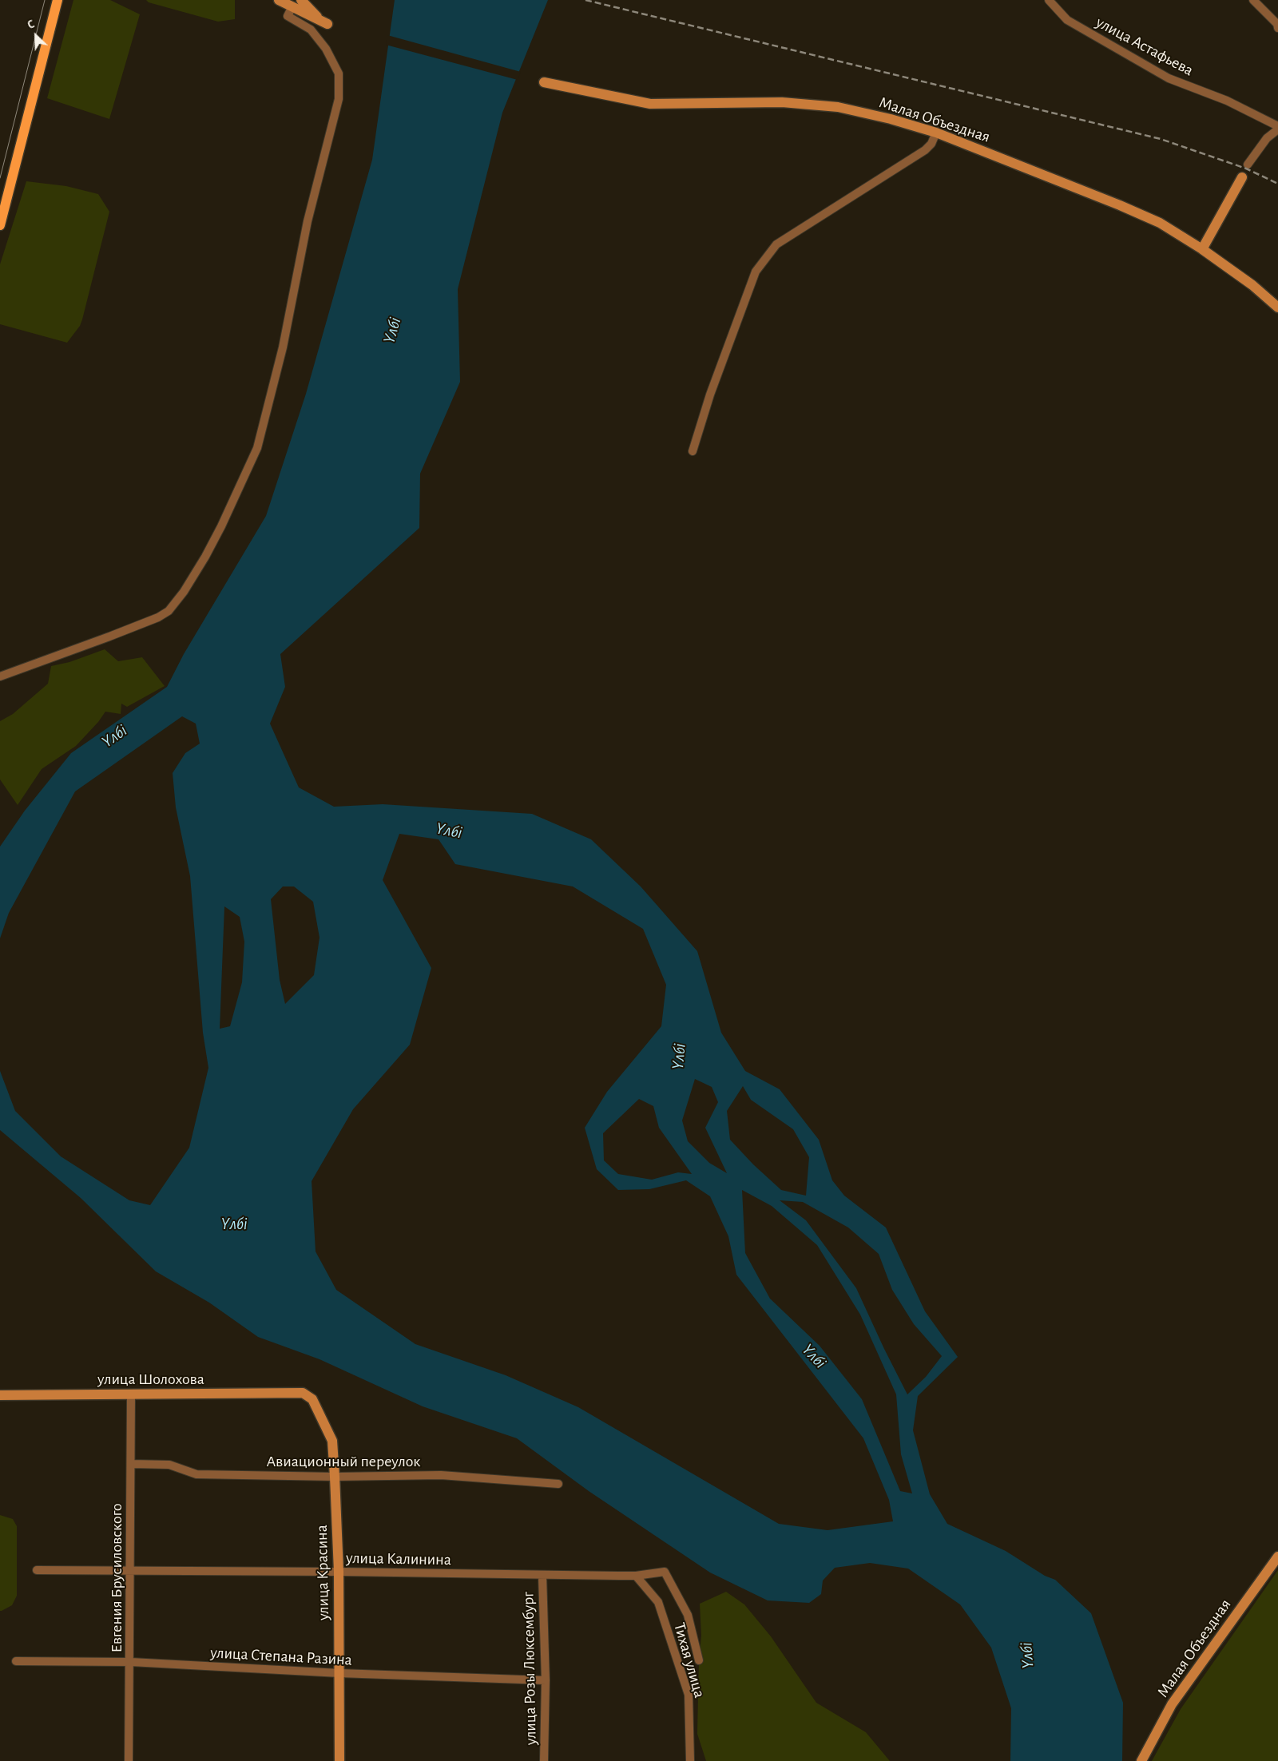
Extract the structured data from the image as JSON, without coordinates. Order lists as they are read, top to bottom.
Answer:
{
  "streets": {
    "main road": ["Малая Объездная", "улица Шолохова", "улица Красина"],
    "street": [
      "улица Астафьева",
      "Авиационный переулок",
      "улица Калинина",
      "Евгения Брусиловского",
      "улица Степана Разина",
      "Тихая улица",
      "улица Розы Люксембург"
    ]
  },
  "crossings": [
    ["улица Шолохова", "улица Красина"],
    ["улица Шолохова", "Евгения Брусиловского"],
    ["Авиационный переулок", "улица Красина"],
    ["Авиационный переулок", "Евгения Брусиловского"],
    ["улица Калинина", "улица Красина"],
    ["улица Калинина", "Евгения Брусиловского"],
    ["улица Калинина", "Тихая улица"],
    ["улица Калинина", "улица Розы Люксембург"],
    ["улица Красина", "улица Степана Разина"],
    ["Евгения Брусиловского", "улица Степана Разина"],
    ["улица Степана Разина", "улица Розы Люксембург"]
  ],
  "water": ["Үлбі"],
  "north": "top left"
}
